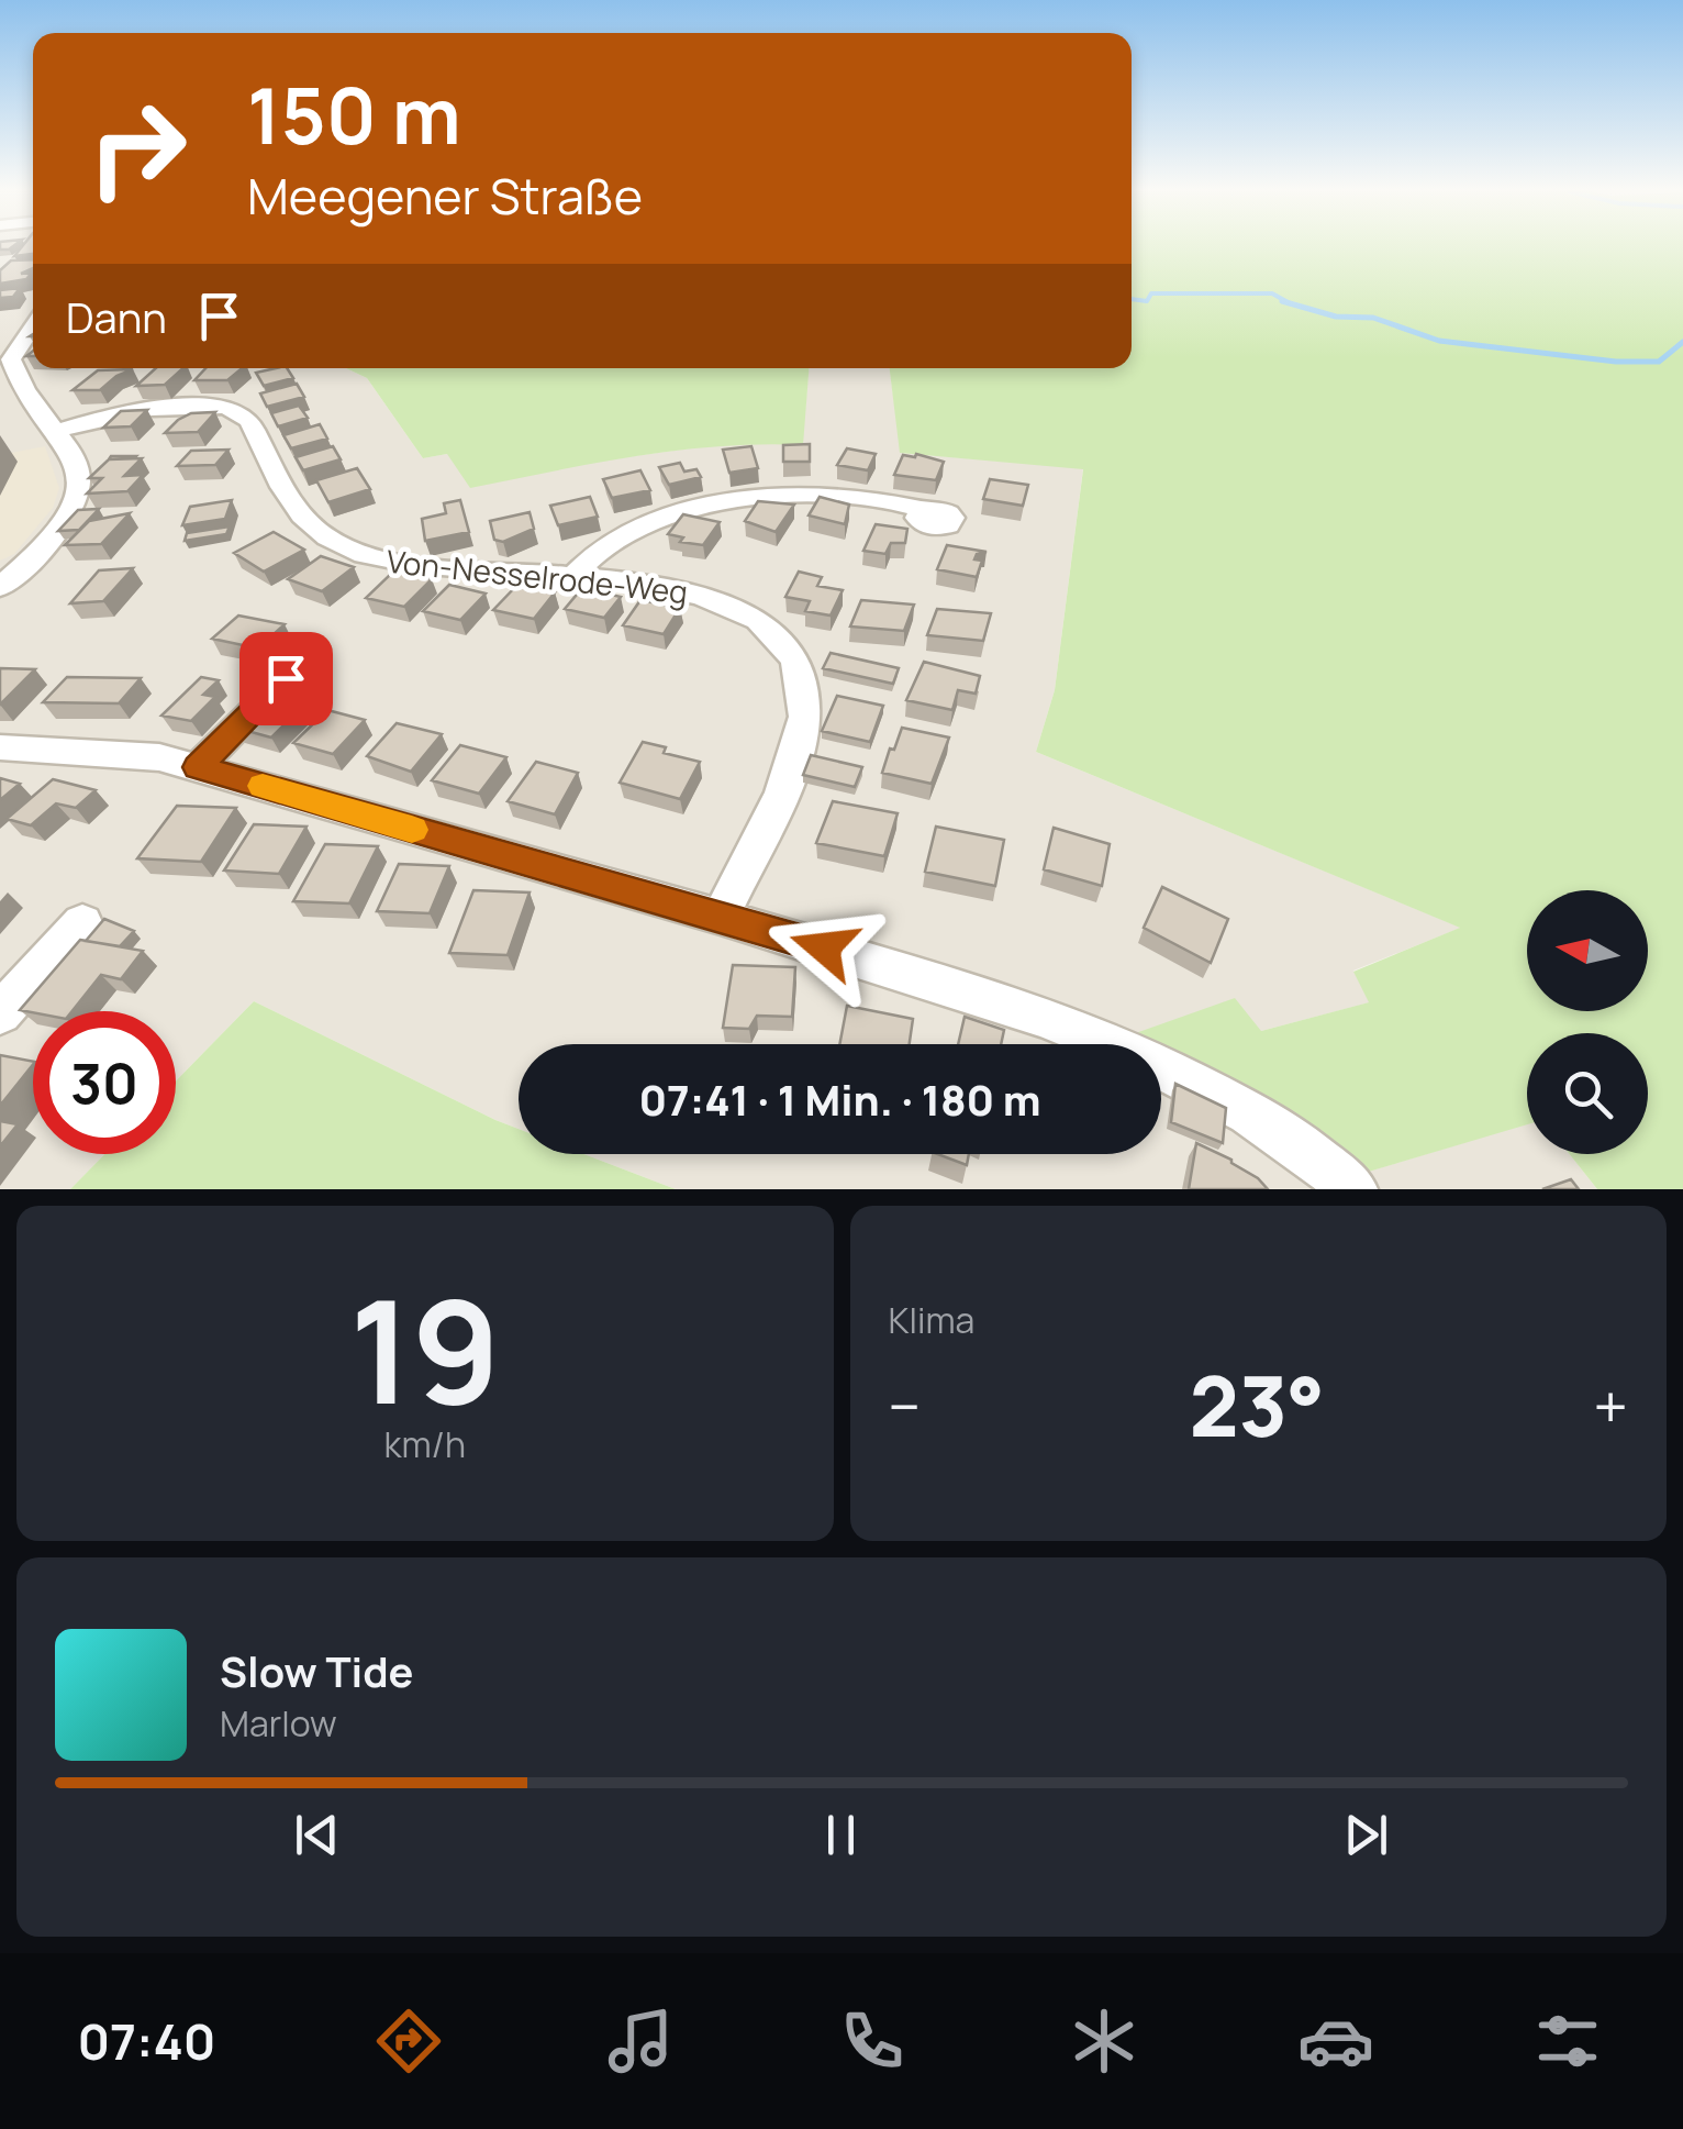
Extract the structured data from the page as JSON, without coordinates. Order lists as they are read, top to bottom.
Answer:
{
  "streets": {
    "street": ["Von-Nesselrode-Weg"]
  },
  "north": "left",
  "page": {
    "turn": ["150 m", "Meegener Straße"],
    "then": "Dann",
    "limit": "30",
    "trip": "07:41 · 1 Min. · 180 m",
    "tile": [
      ["19", "km/h"],
      "Klima"
    ],
    "heat": ["−", "23°", "+"],
    "song": ["Slow Tide", "Marlow"],
    "tabs": "07:40"
  }
}
